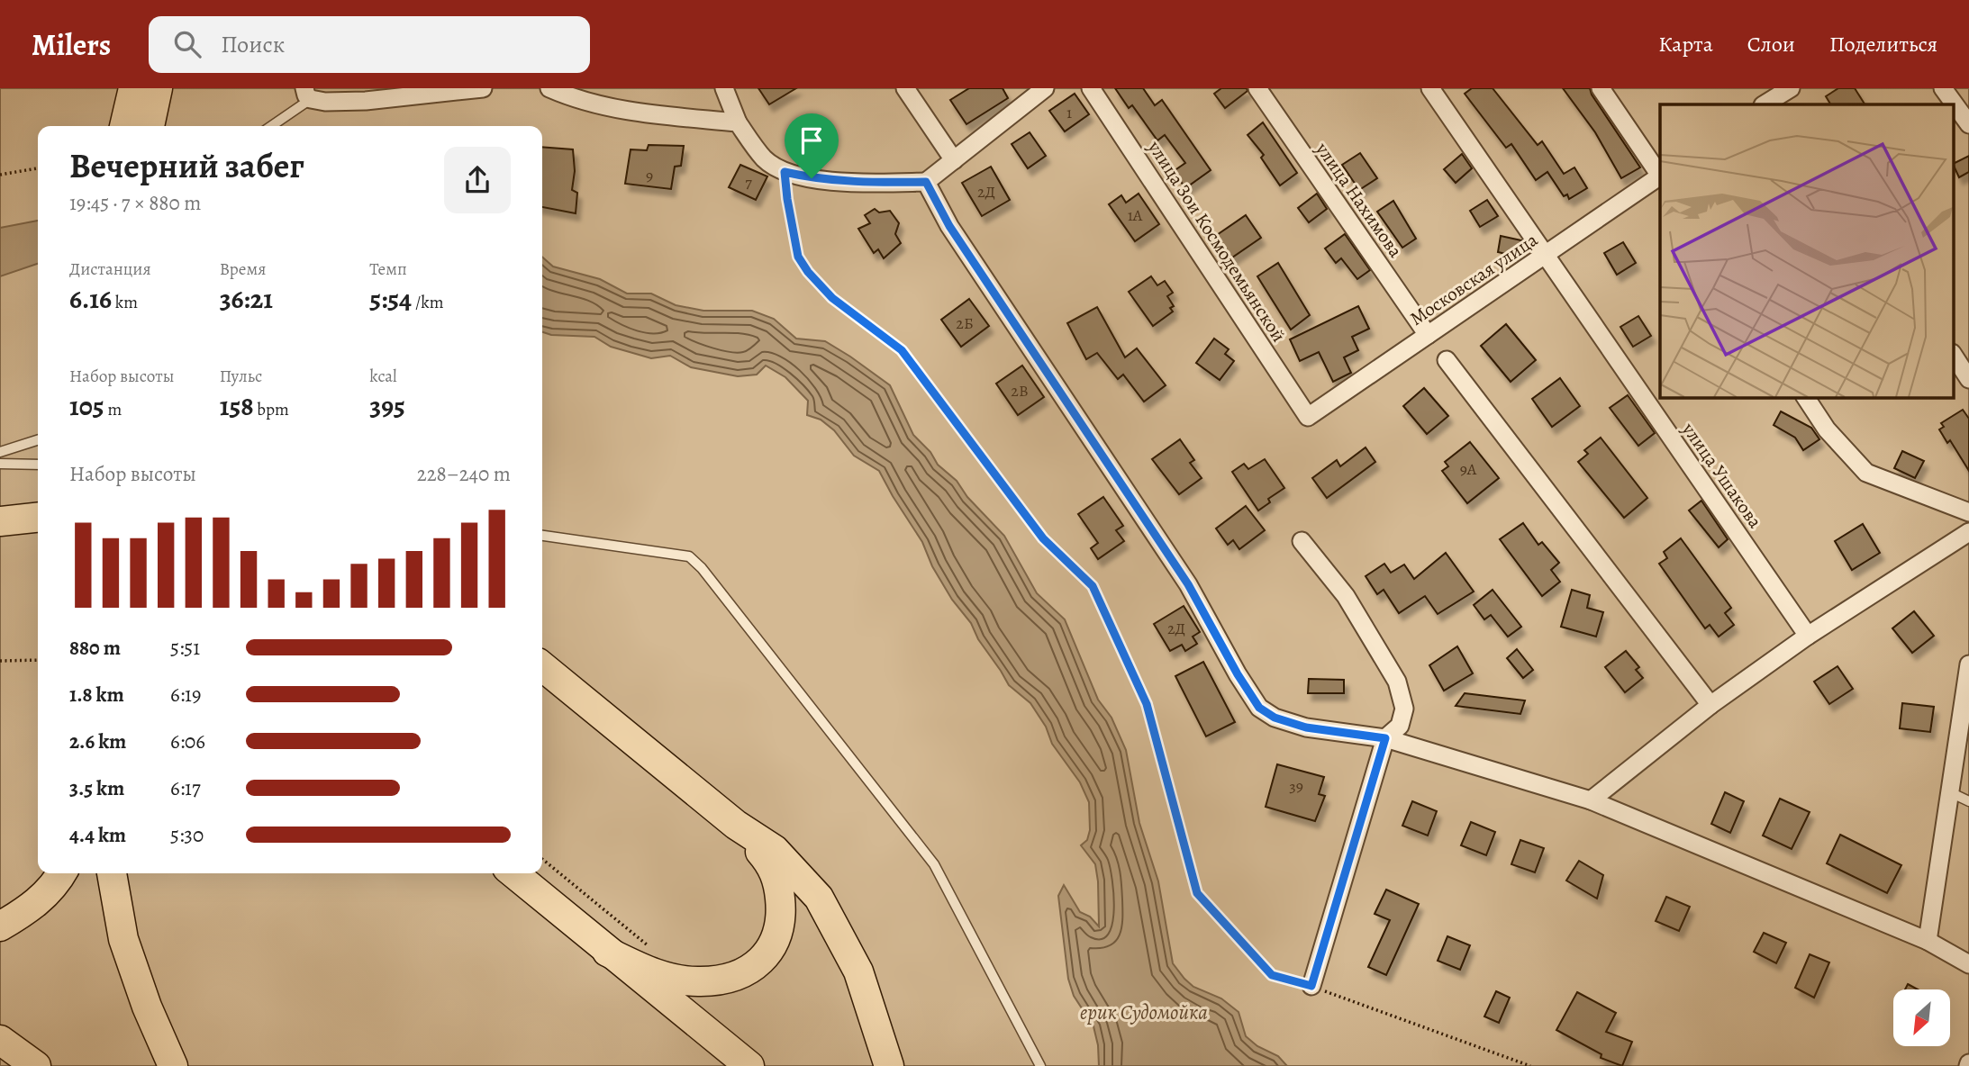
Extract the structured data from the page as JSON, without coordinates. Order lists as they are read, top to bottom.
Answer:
{
  "streets": {
    "street": [
      "улица Нахимова",
      "улица Зои Космодемьянской",
      "Московская улица",
      "улица Ушакова"
    ]
  },
  "crossings": [
    ["улица Нахимова", "Московская улица"],
    ["улица Зои Космодемьянской", "Московская улица"],
    ["Московская улица", "улица Ушакова"]
  ],
  "water": ["ерик Судомойка"],
  "house_numbers": [
    "1",
    "9",
    "7",
    "2Д",
    "1А",
    "2Б",
    "2В",
    "9А",
    "2Д",
    "39"
  ],
  "north": "bottom left",
  "page": {
    "header": "Milers",
    "search": "Поиск",
    "nav": ["Карта", "Слои", "Поделиться"],
    "heading": ["Вечерний забег", "19:45 · 7 × 880 m"],
    "stats": [
      ["Дистанция", "6.16 km"],
      ["Время", "36:21"],
      ["Темп", "5:54 /km"],
      ["Набор высоты", "105 m"],
      ["Пульс", "158 bpm"],
      ["kcal", "395"]
    ],
    "chart": ["Набор высоты", "228–240 m"],
    "list": [
      {
        "name": "880 m",
        "note": "5:51"
      },
      {
        "name": "1.8 km",
        "note": "6:19"
      },
      {
        "name": "2.6 km",
        "note": "6:06"
      },
      {
        "name": "3.5 km",
        "note": "6:17"
      },
      {
        "name": "4.4 km",
        "note": "5:30"
      }
    ]
  }
}
